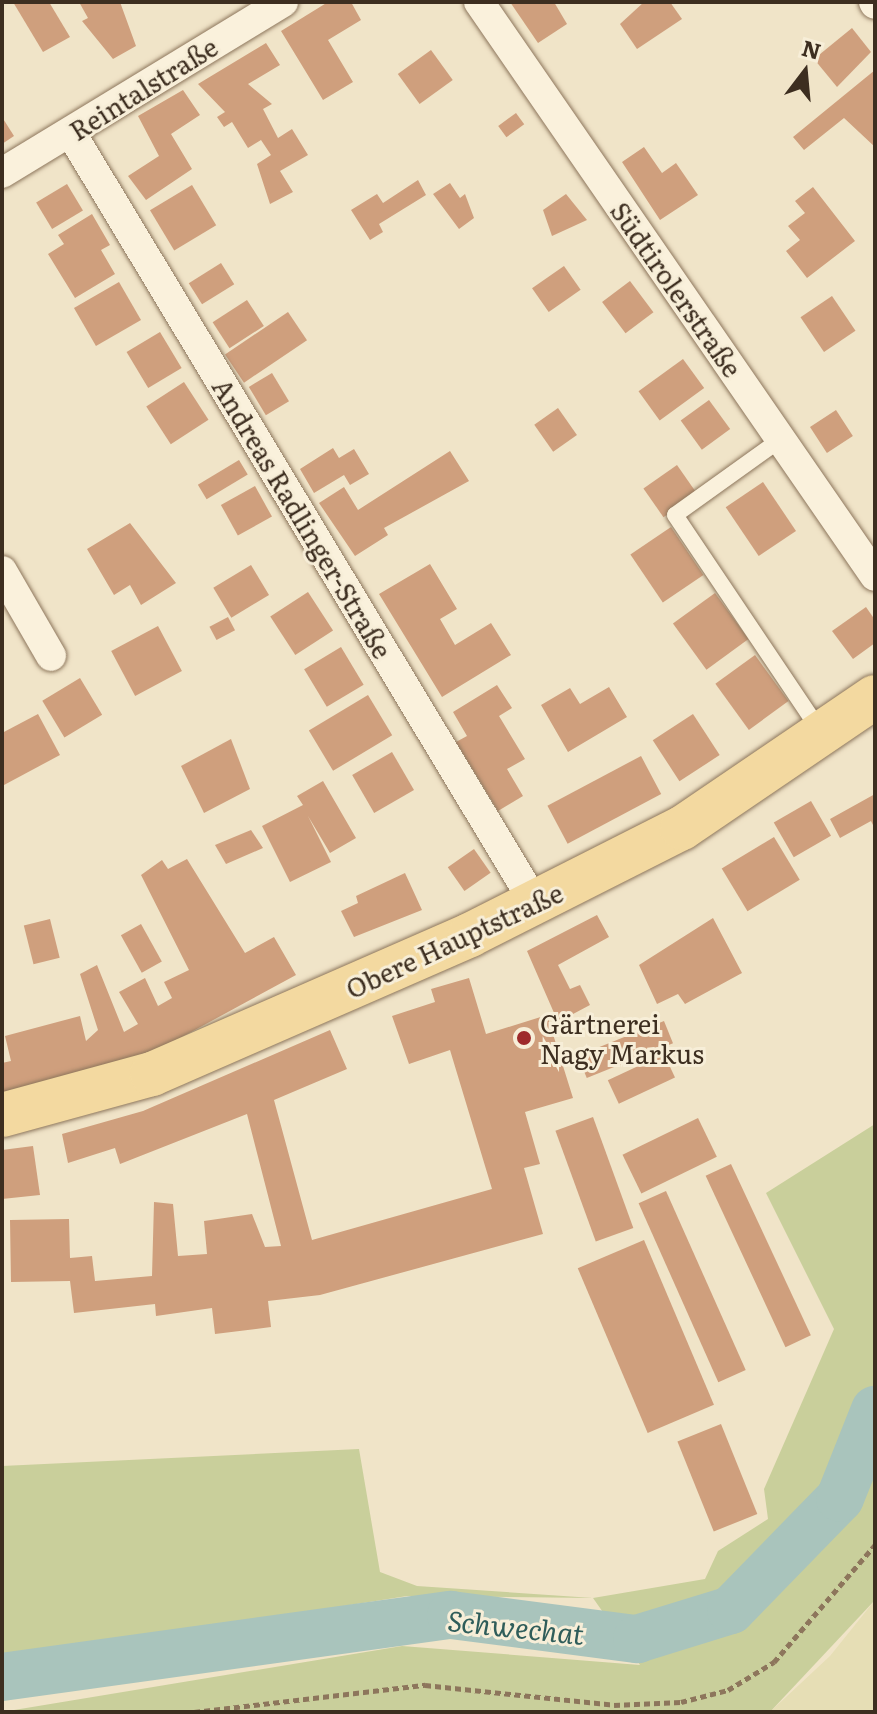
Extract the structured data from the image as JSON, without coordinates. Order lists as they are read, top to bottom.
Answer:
{
  "streets": {
    "main road": ["Obere Hauptstraße"],
    "street": ["Reintalstraße", "Südtirolerstraße", "Andreas Radlinger-Straße"]
  },
  "crossings": [
    ["Reintalstraße", "Andreas Radlinger-Straße"],
    ["Andreas Radlinger-Straße", "Obere Hauptstraße"]
  ],
  "water": ["Schwechat"],
  "places": ["Gärtnerei Nagy Markus"],
  "north": "top"
}
